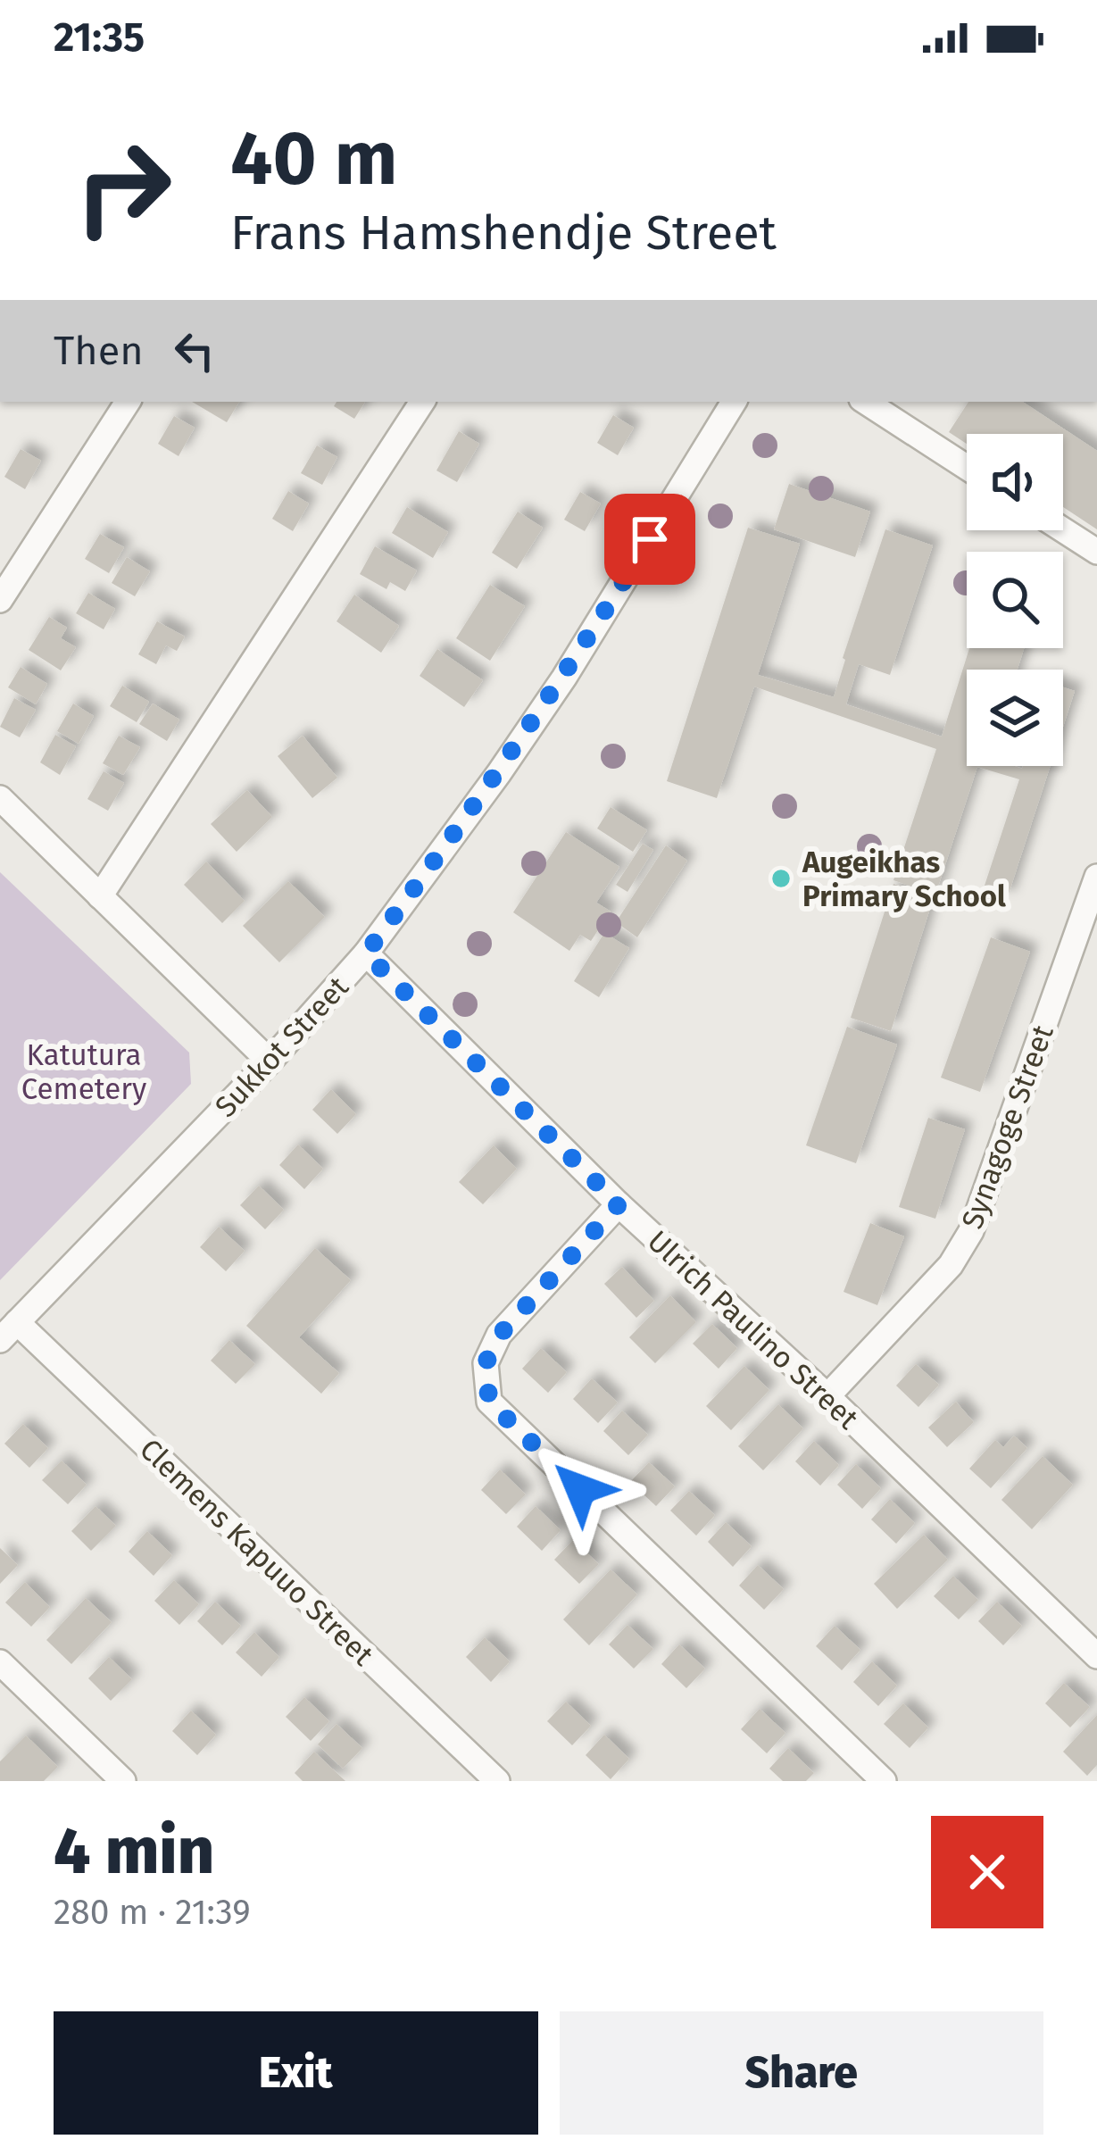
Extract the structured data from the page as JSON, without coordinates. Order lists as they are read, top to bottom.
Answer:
{
  "streets": {
    "street": [
      "Sukkot Street",
      "Synagoge Street",
      "Ulrich Paulino Street",
      "Clemens Kapuuo Street"
    ]
  },
  "crossings": [
    ["Sukkot Street", "Ulrich Paulino Street"],
    ["Sukkot Street", "Clemens Kapuuo Street"],
    ["Synagoge Street", "Ulrich Paulino Street"]
  ],
  "parks": ["Katutura Cemetery"],
  "places": ["Augeikhas Primary School"],
  "page": {
    "status": "21:35",
    "turn": ["40 m", "Frans Hamshendje Street"],
    "then": "Then",
    "heading": ["4 min", "280 m · 21:39"],
    "buttons": ["Exit", "Share"]
  }
}
